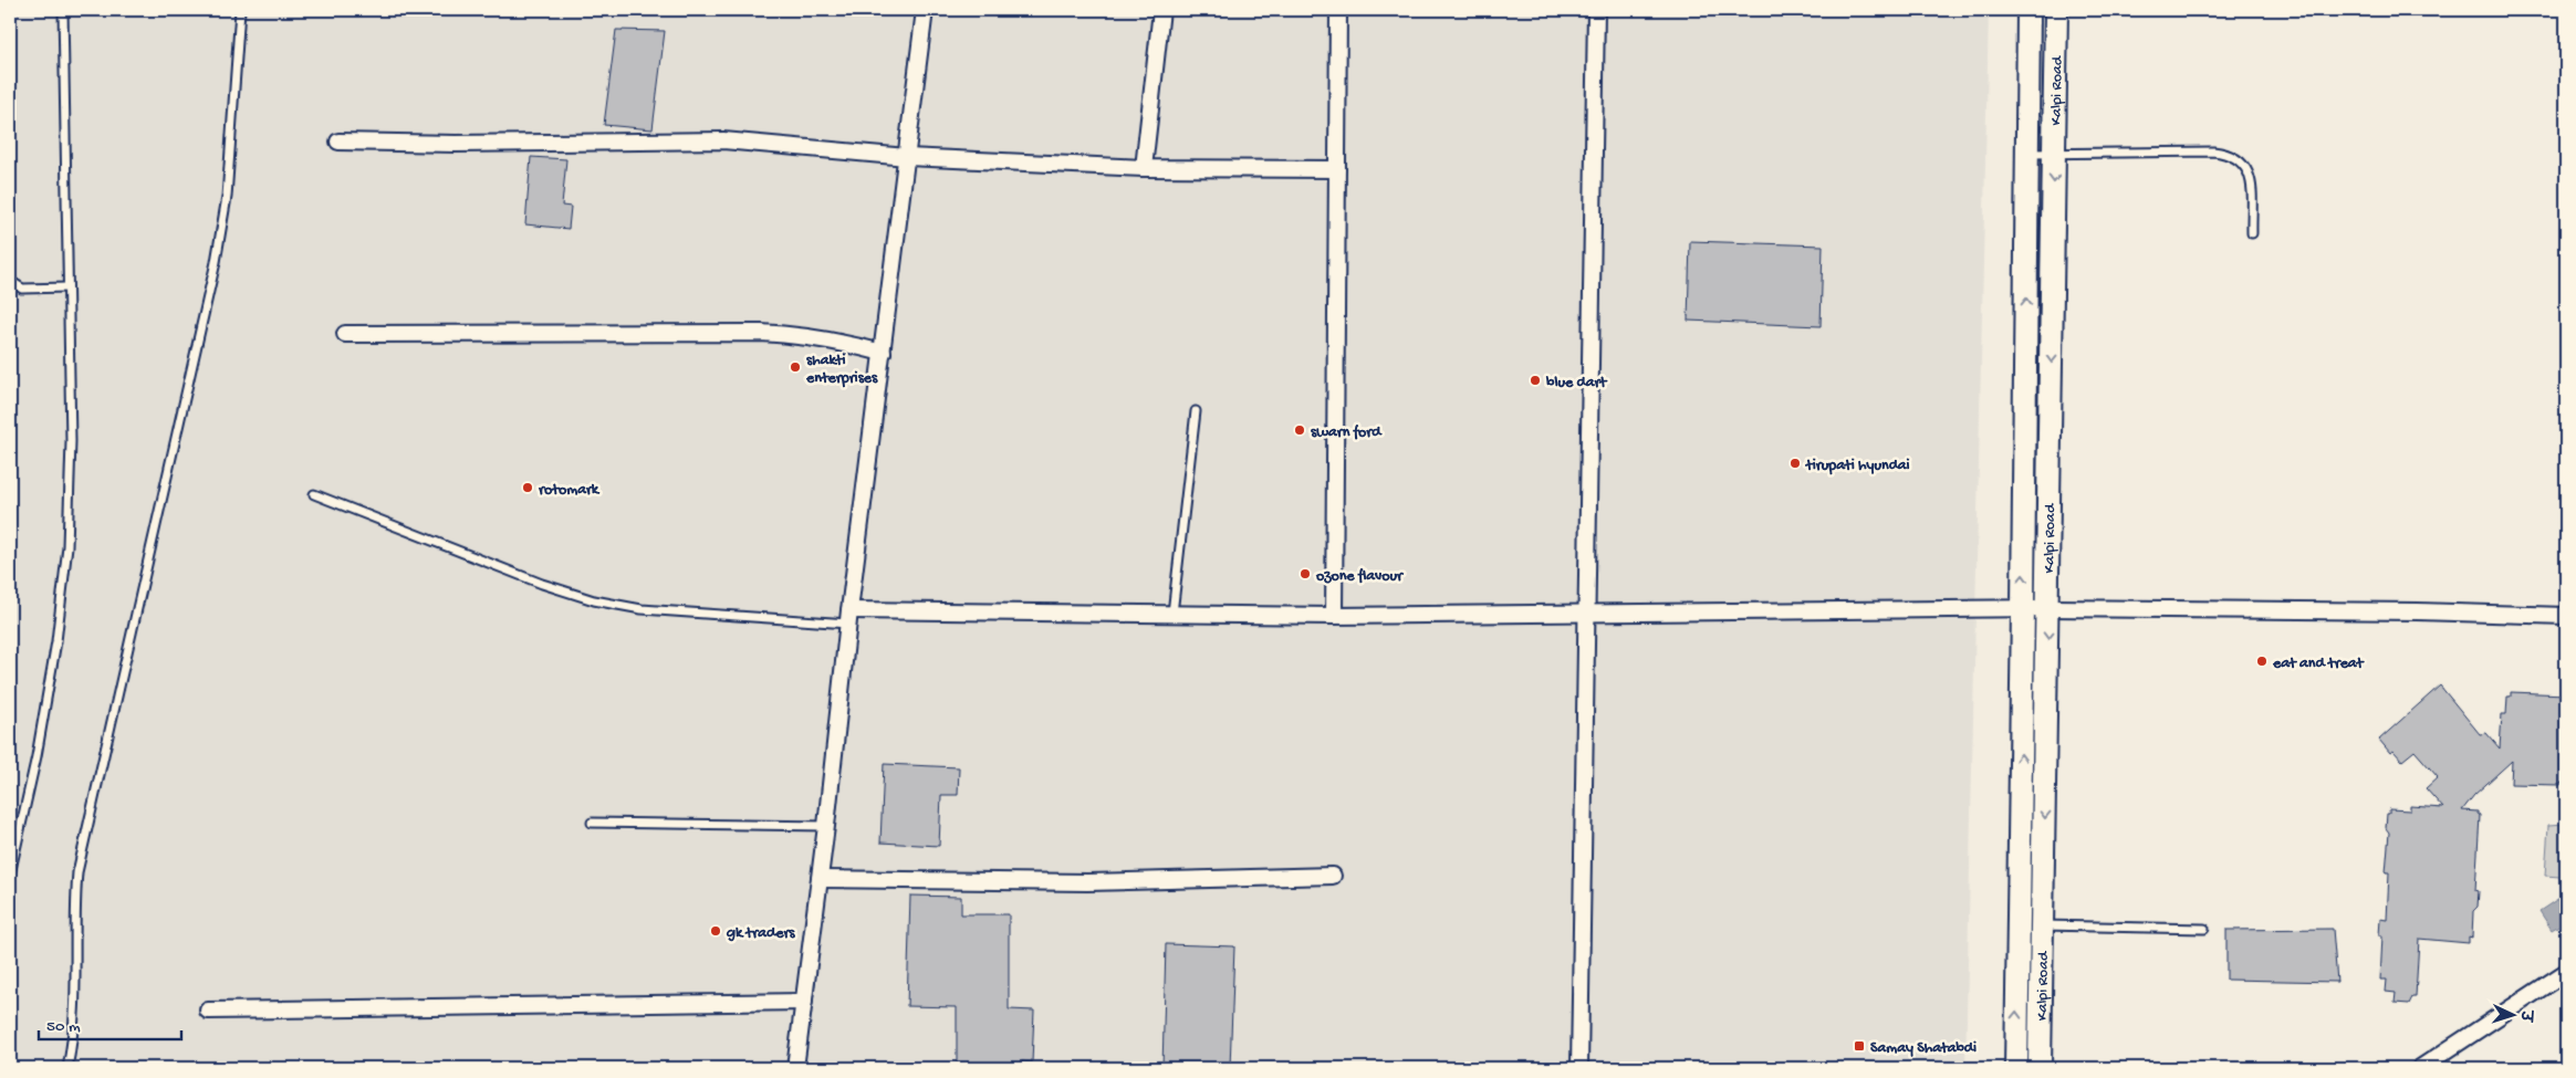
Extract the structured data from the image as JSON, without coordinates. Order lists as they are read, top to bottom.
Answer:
{
  "streets": {
    "main road": ["Kalpi Road"]
  },
  "places": {
    "other": [
      "shakti enterprises",
      "blue dart",
      "swarn ford",
      "tirupati hyundai",
      "rotomark",
      "ozone flavour",
      "eat and treat",
      "gk traders"
    ],
    "transit": ["Samay Shatabdi"]
  },
  "scale_bar": "50 m",
  "north": "right"
}
